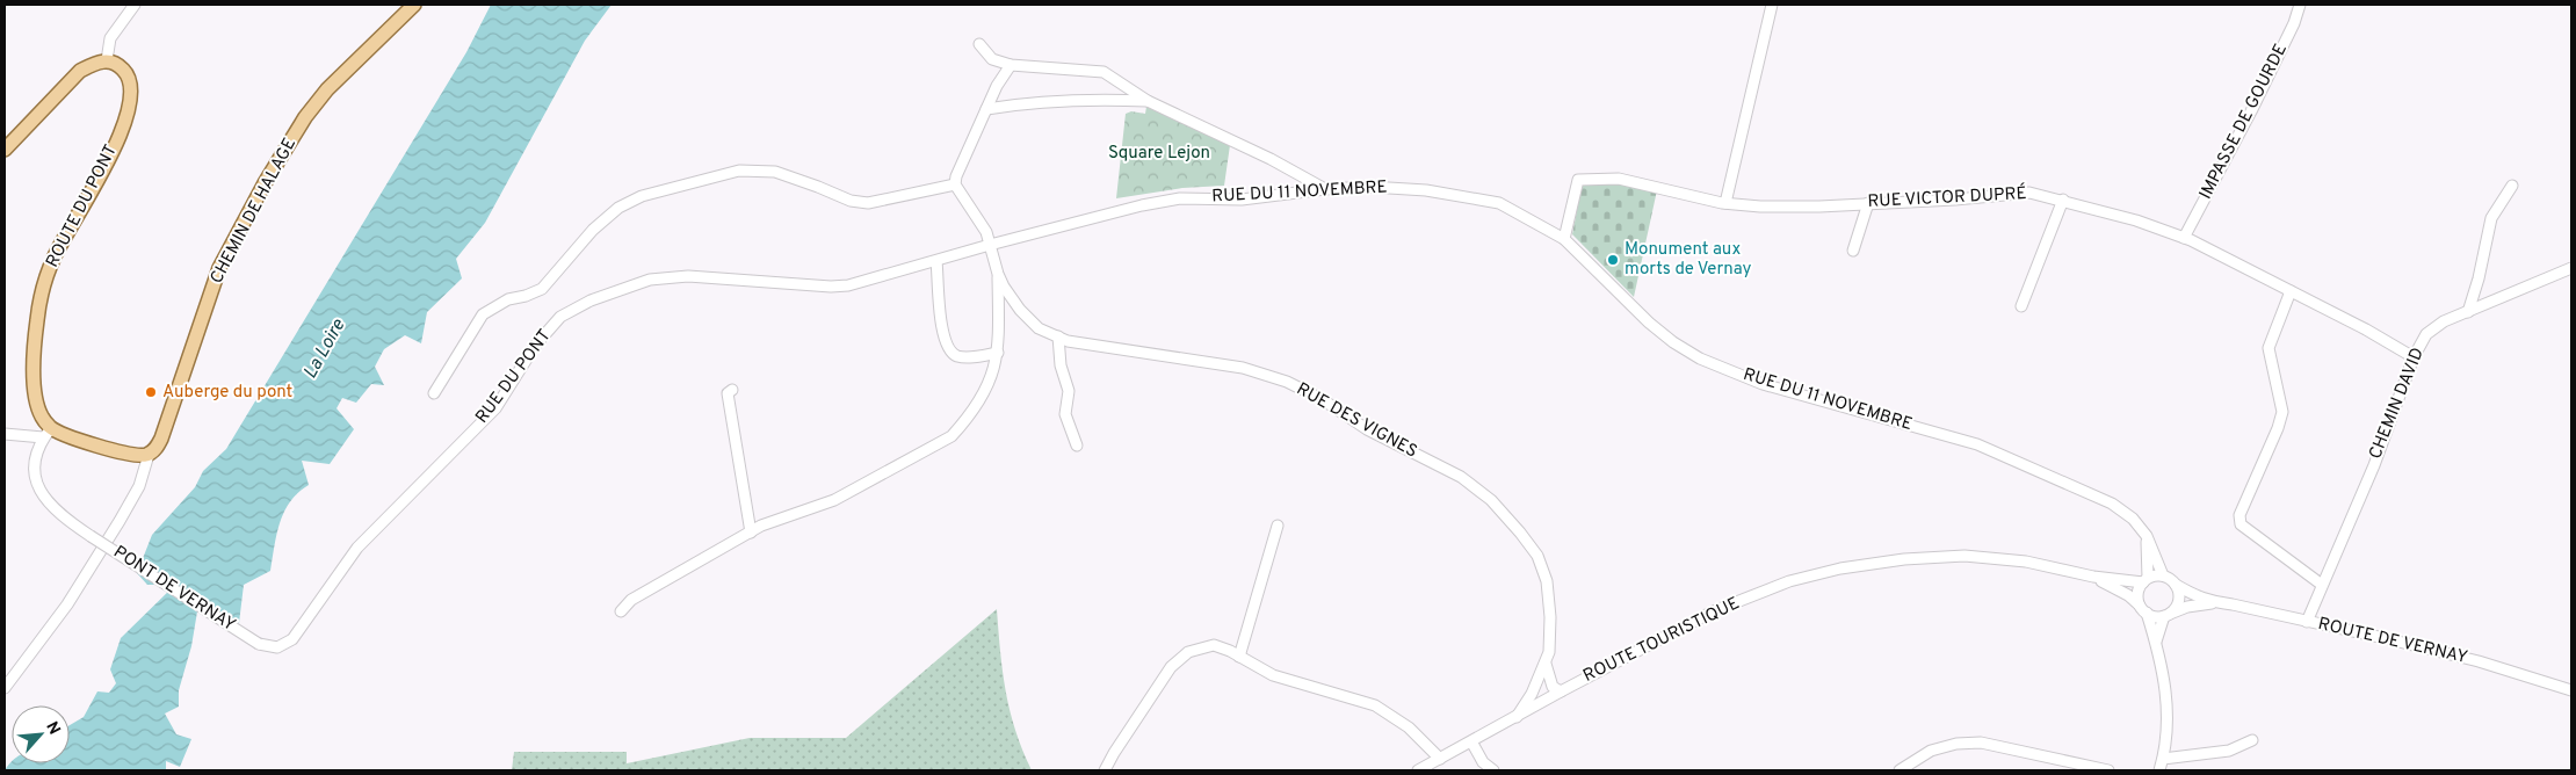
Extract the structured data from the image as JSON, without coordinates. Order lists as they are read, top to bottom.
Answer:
{
  "streets": {
    "main road": ["ROUTE DU PONT", "CHEMIN DE HALAGE"],
    "street": [
      "IMPASSE DE GOURDE",
      "RUE DU 11 NOVEMBRE",
      "RUE VICTOR DUPRÉ",
      "RUE DU PONT",
      "CHEMIN DAVID",
      "RUE DES VIGNES",
      "PONT DE VERNAY",
      "ROUTE TOURISTIQUE",
      "ROUTE DE VERNAY"
    ]
  },
  "crossings": [
    ["IMPASSE DE GOURDE", "RUE VICTOR DUPRÉ"],
    ["RUE DU 11 NOVEMBRE", "RUE VICTOR DUPRÉ"],
    ["RUE DU 11 NOVEMBRE", "RUE DU PONT"],
    ["RUE DU 11 NOVEMBRE", "RUE DES VIGNES"],
    ["RUE DU 11 NOVEMBRE", "ROUTE TOURISTIQUE"],
    ["RUE DU 11 NOVEMBRE", "ROUTE DE VERNAY"],
    ["RUE VICTOR DUPRÉ", "CHEMIN DAVID"],
    ["ROUTE DU PONT", "PONT DE VERNAY"],
    ["RUE DU PONT", "RUE DES VIGNES"],
    ["RUE DU PONT", "PONT DE VERNAY"],
    ["CHEMIN DAVID", "ROUTE DE VERNAY"],
    ["RUE DES VIGNES", "ROUTE TOURISTIQUE"],
    ["ROUTE TOURISTIQUE", "ROUTE DE VERNAY"]
  ],
  "water": ["La Loire"],
  "parks": ["Square Lejon"],
  "places": ["Monument aux morts de Vernay", "Auberge du pont"],
  "north": "top right"
}
